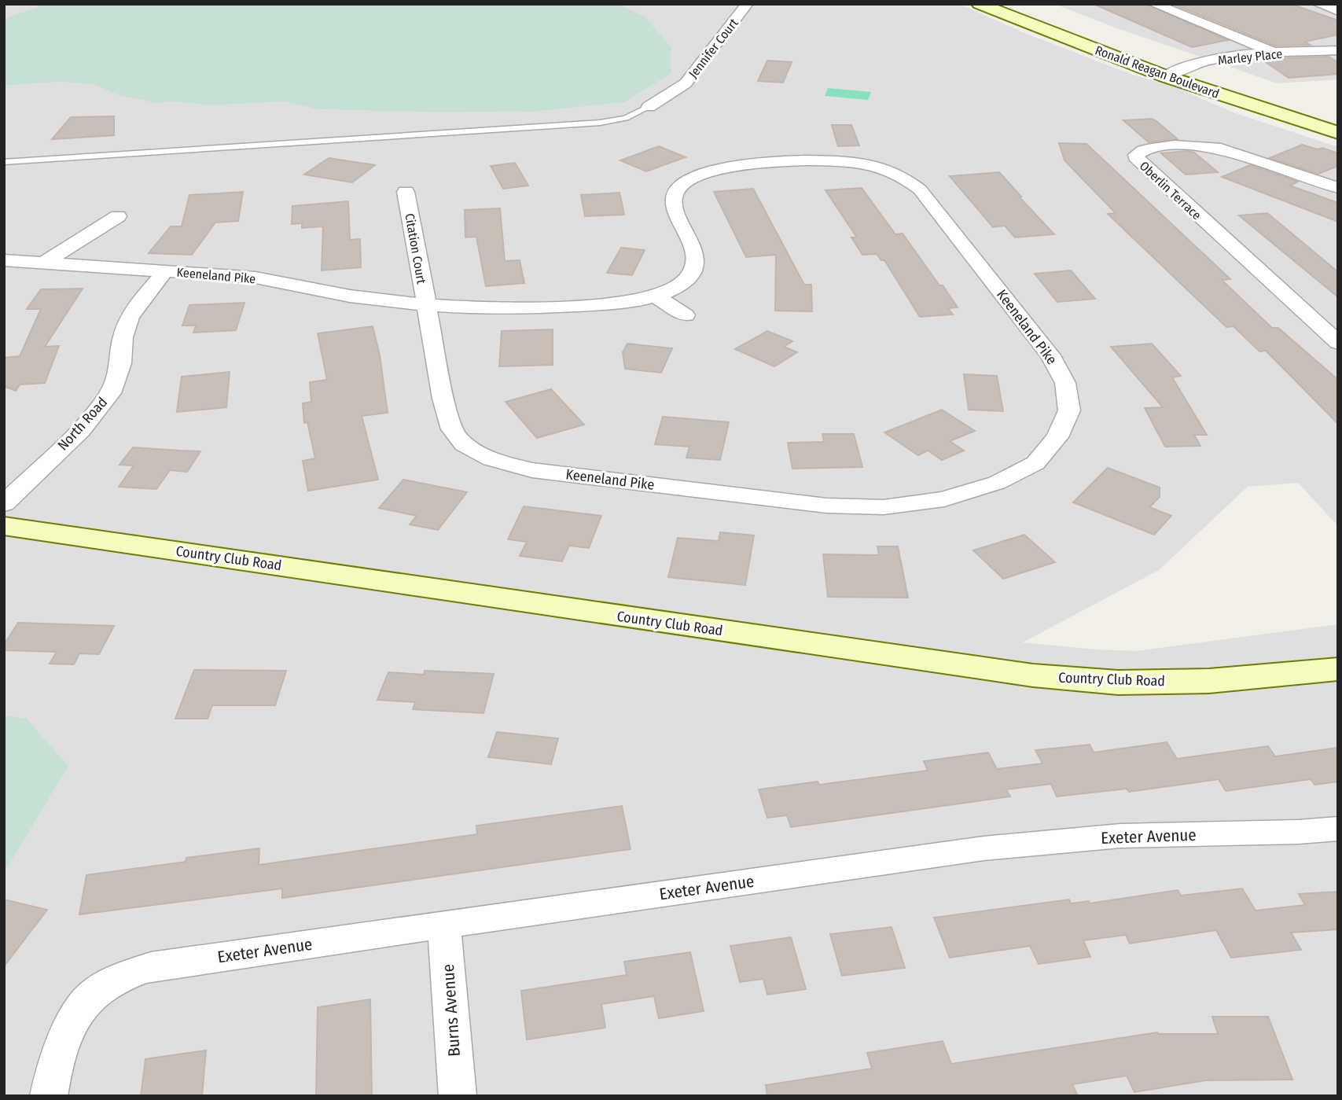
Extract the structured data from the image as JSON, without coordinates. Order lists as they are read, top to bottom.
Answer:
{
  "streets": {
    "main road": ["Ronald Reagan Boulevard", "Country Club Road"],
    "street": [
      "Jennifer Court",
      "Marley Place",
      "Oberlin Terrace",
      "Citation Court",
      "Keeneland Pike",
      "North Road",
      "Exeter Avenue",
      "Burns Avenue"
    ]
  },
  "crossings": [
    ["Marley Place", "Ronald Reagan Boulevard"],
    ["Citation Court", "Keeneland Pike"],
    ["Keeneland Pike", "North Road"],
    ["Exeter Avenue", "Burns Avenue"]
  ]
}
